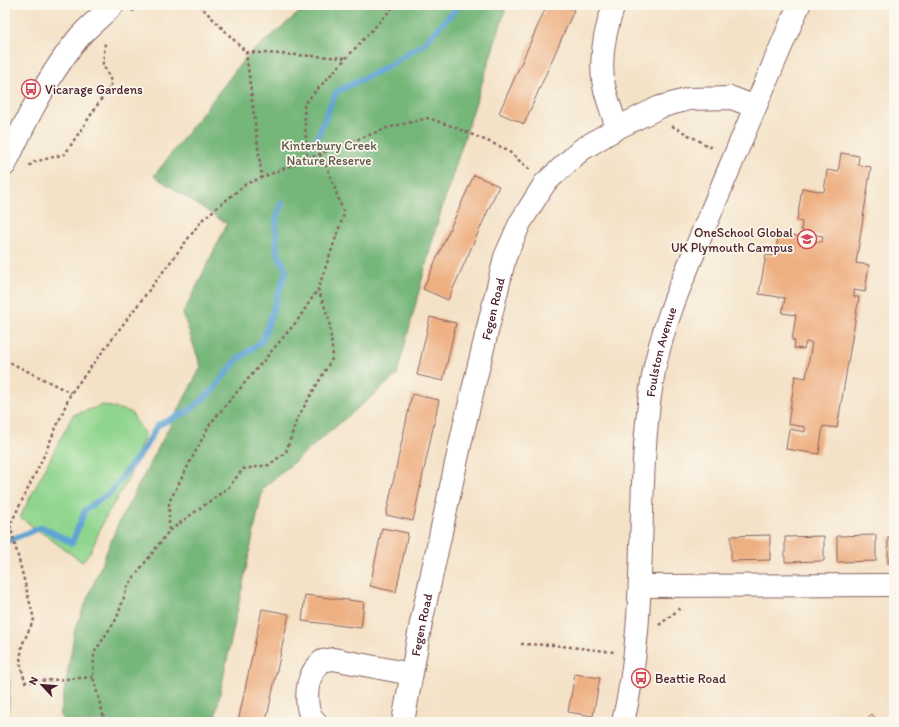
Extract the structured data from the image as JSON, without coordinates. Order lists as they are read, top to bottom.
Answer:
{
  "streets": {
    "street": ["Fegen Road", "Foulston Avenue"]
  },
  "crossings": [
    ["Fegen Road", "Foulston Avenue"]
  ],
  "parks": ["Kinterbury Creek Nature Reserve"],
  "places": {
    "bus stop": ["Vicarage Gardens", "Beattie Road"],
    "school or university": ["OneSchool Global UK Plymouth Campus"]
  },
  "north": "top left"
}
